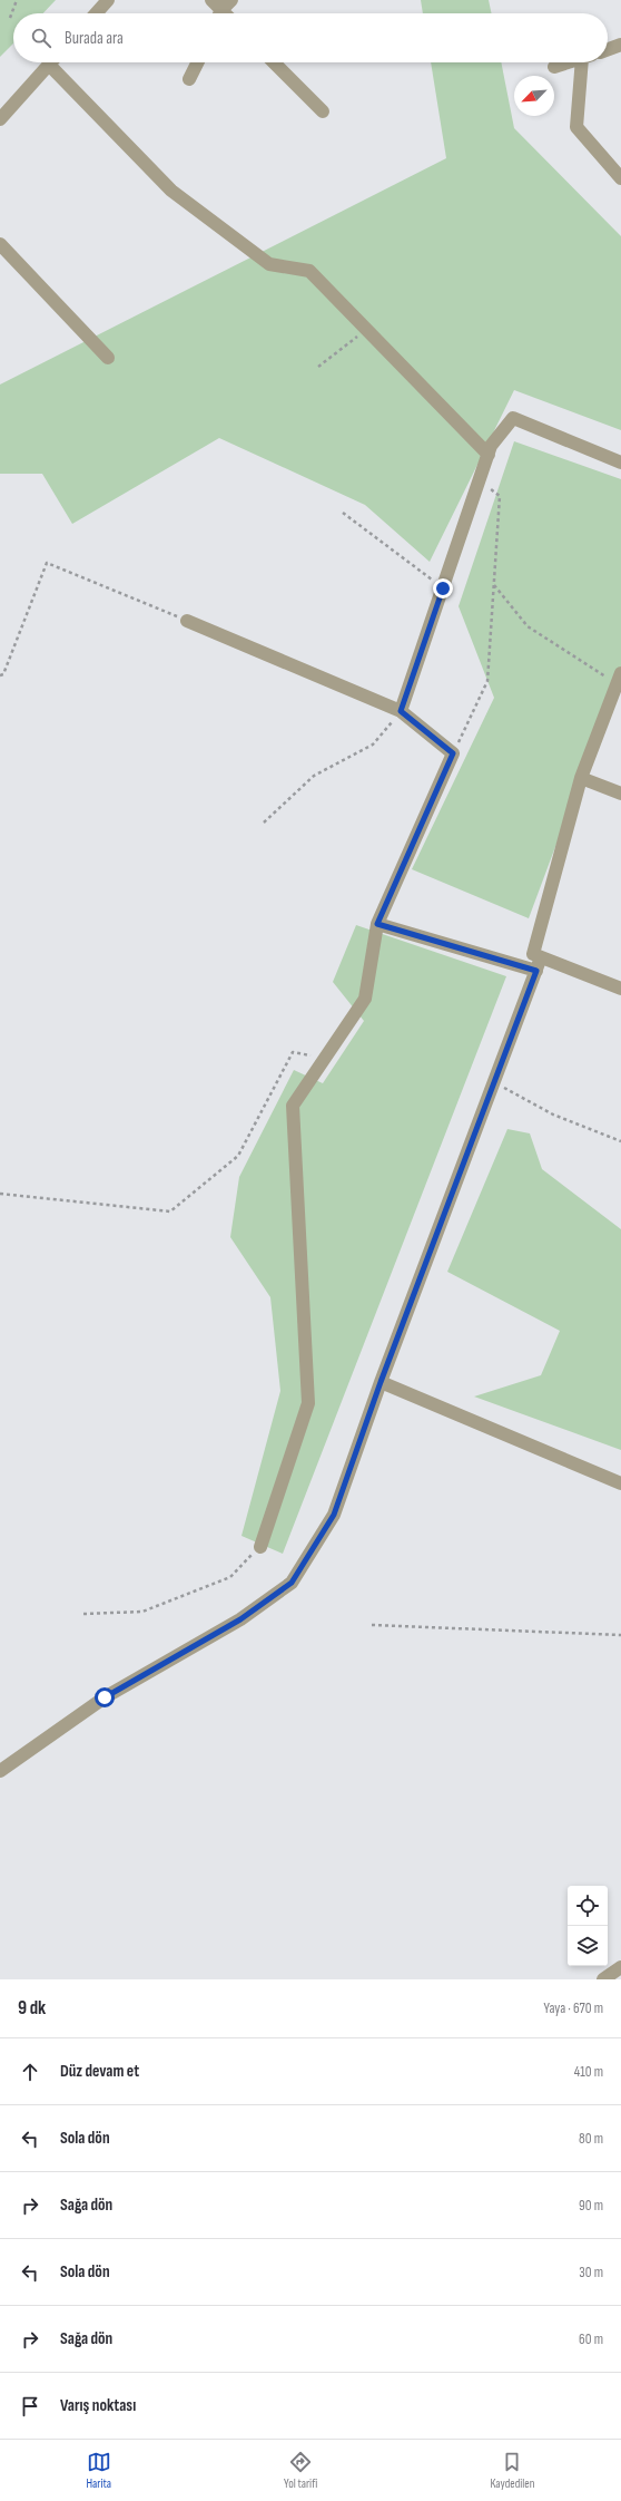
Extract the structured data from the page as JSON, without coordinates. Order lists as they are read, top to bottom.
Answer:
{
  "north": "bottom left",
  "page": {
    "search": "Burada ara",
    "heading": ["9 dk", "Yaya · 670 m"],
    "list": [
      ["Düz devam et", "410 m"],
      ["Sola dön", "80 m"],
      ["Sağa dön", "90 m"],
      ["Sola dön", "30 m"],
      ["Sağa dön", "60 m"],
      "Varış noktası"
    ],
    "nav": ["Harita", "Yol tarifi", "Kaydedilen"]
  }
}
